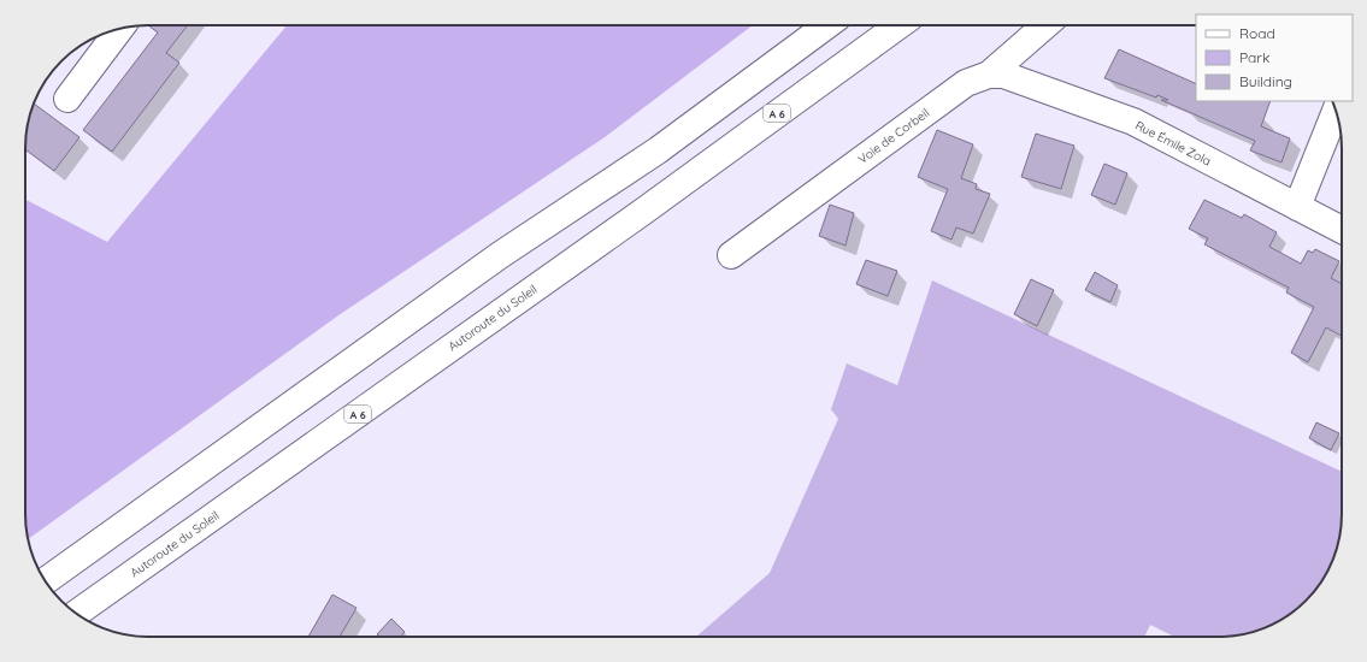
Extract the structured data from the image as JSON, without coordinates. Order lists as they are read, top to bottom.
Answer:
{
  "streets": {
    "main road": [
      "A 6",
      "Voie de Corbeil",
      "Rue Émile Zola",
      "Autoroute du Soleil"
    ]
  },
  "crossings": [
    ["Voie de Corbeil", "Rue Émile Zola"]
  ],
  "legend": ["Road", "Park", "Building"]
}
